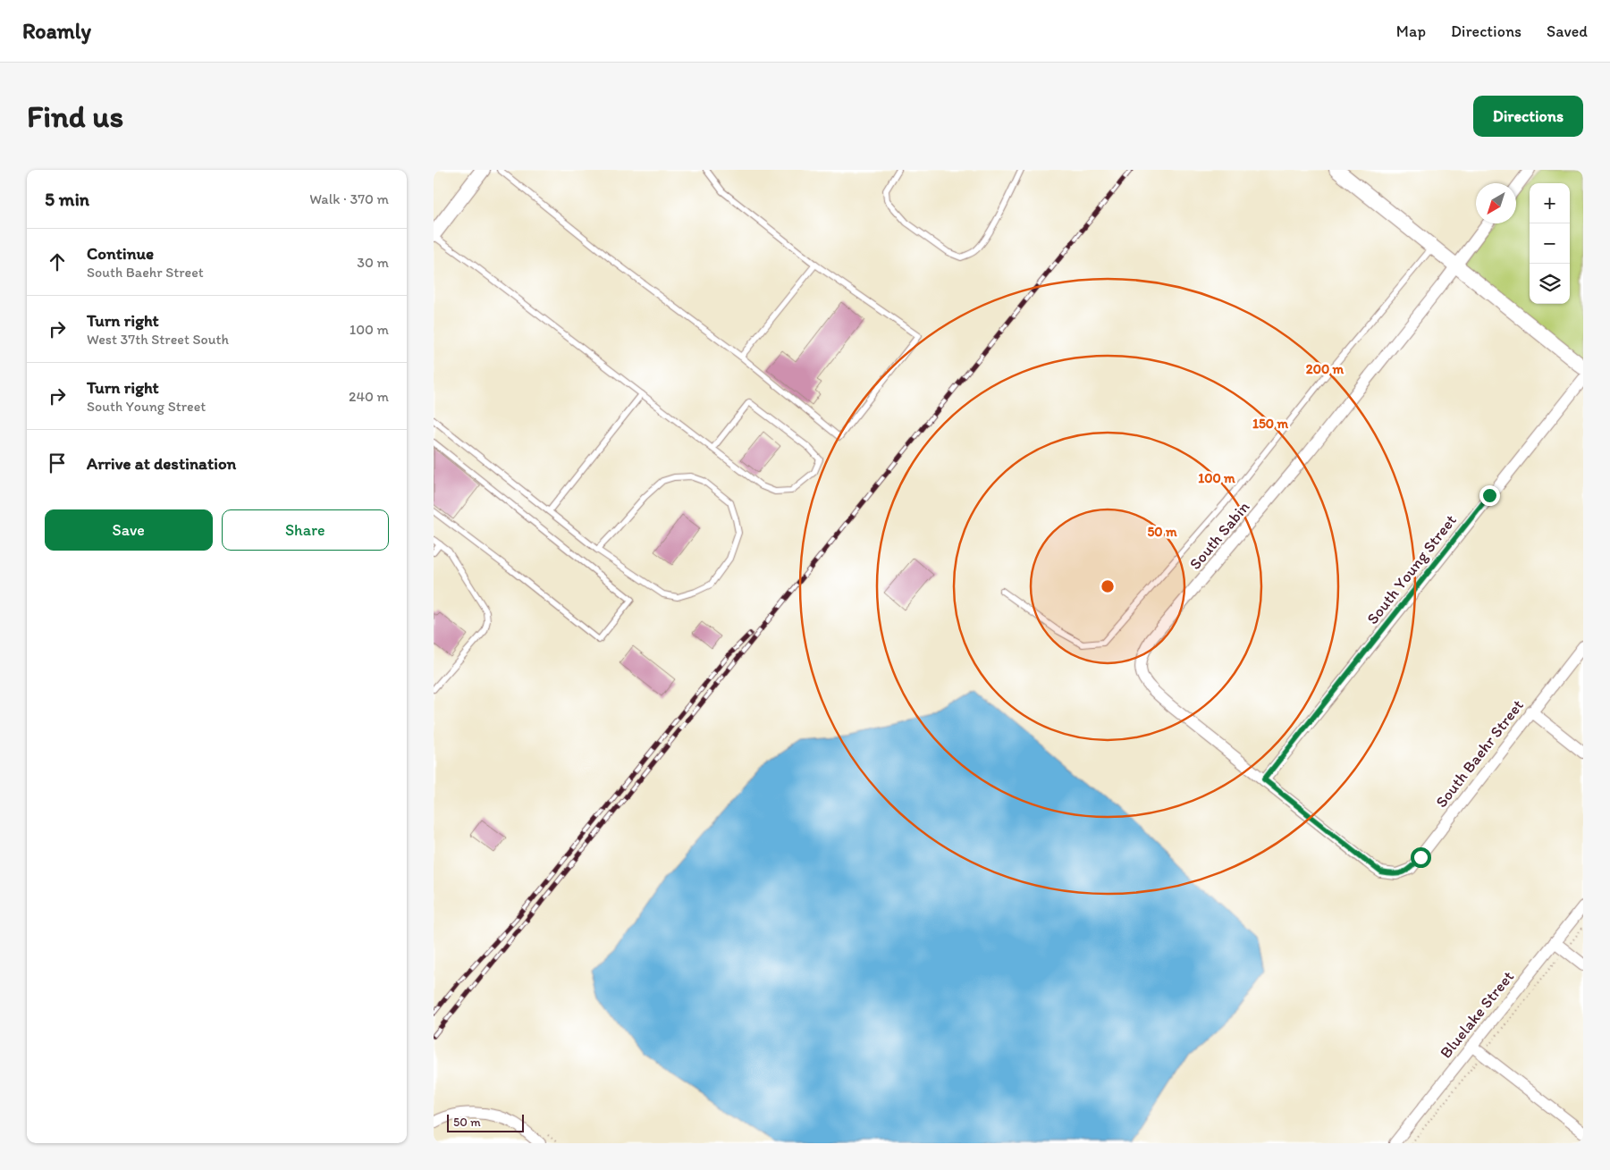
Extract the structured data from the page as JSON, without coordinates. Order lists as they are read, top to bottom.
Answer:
{
  "streets": {
    "street": [
      "South Sabin",
      "South Young Street",
      "South Baehr Street",
      "Bluelake Street"
    ]
  },
  "crossings": [
    ["South Sabin", "South Young Street"],
    ["South Sabin", "South Baehr Street"],
    ["South Young Street", "South Baehr Street"]
  ],
  "scale_bar": "50 m",
  "north": "bottom left",
  "page": {
    "header": "Roamly",
    "nav": ["Map", "Directions", "Saved"],
    "buttons": [
      "Directions",
      ["Save", "Share"]
    ],
    "title": "Find us",
    "heading": ["5 min", "Walk · 370 m"],
    "map_buttons": ["+", "−"],
    "list": [
      ["Continue", "South Baehr Street", "30 m"],
      ["Turn right", "West 37th Street South", "100 m"],
      ["Turn right", "South Young Street", "240 m"],
      "Arrive at destination"
    ],
    "scale": "50 m"
  },
  "rings": [
    "200 m",
    "150 m",
    "100 m",
    "50 m"
  ]
}
